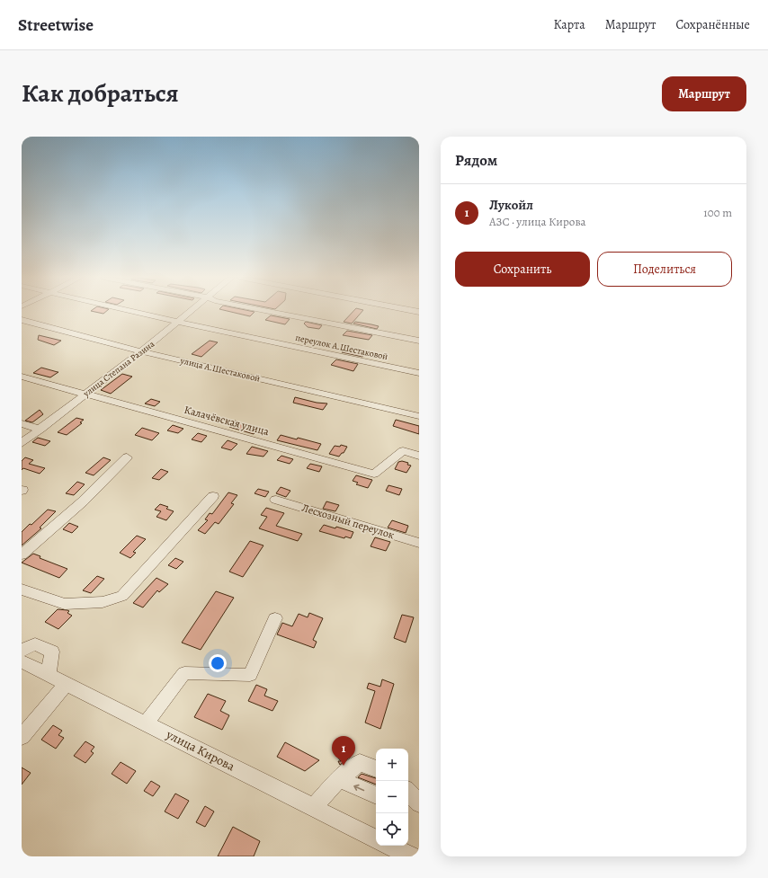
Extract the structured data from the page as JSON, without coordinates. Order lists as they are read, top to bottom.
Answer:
{
  "streets": {
    "street": [
      "переулок А.Шестаковой",
      "улица Степана Разина",
      "улица А.Шестаковой",
      "Калачёвская улица",
      "Лесхозный переулок",
      "улица Кирова"
    ]
  },
  "crossings": [
    ["переулок А.Шестаковой", "улица Степана Разина"],
    ["улица Степана Разина", "улица А.Шестаковой"],
    ["улица Степана Разина", "Калачёвская улица"]
  ],
  "page": {
    "header": "Streetwise",
    "nav": ["Карта", "Маршрут", "Сохранённые"],
    "title": "Как добраться",
    "buttons": [
      "Маршрут",
      ["Сохранить", "Поделиться"]
    ],
    "heading": "Рядом",
    "list": [
      {
        "mark": "1",
        "name": "Лукойл",
        "note": "АЗС · улица Кирова",
        "value": "100 m"
      }
    ],
    "pins": "1",
    "map_buttons": ["+", "−"]
  }
}
